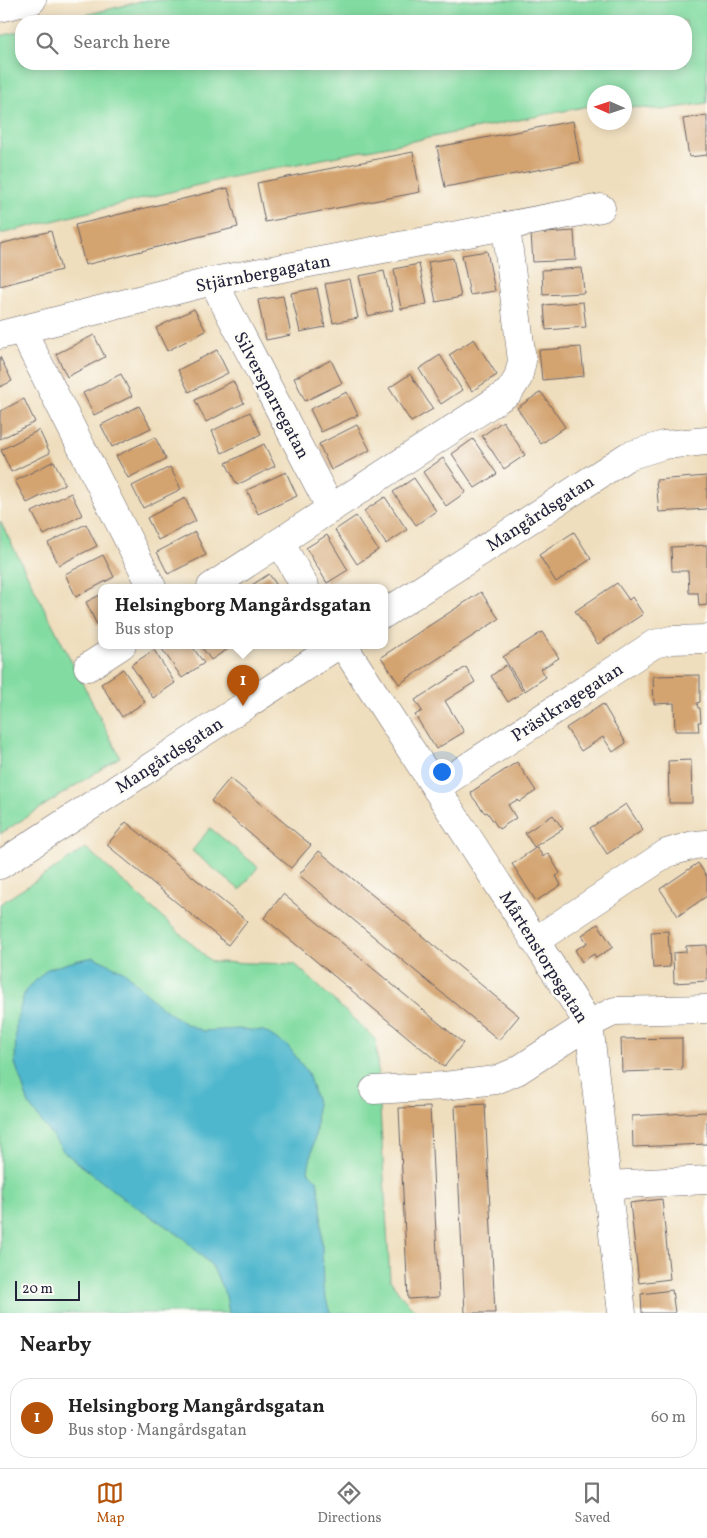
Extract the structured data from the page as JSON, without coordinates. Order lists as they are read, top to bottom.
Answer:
{
  "streets": {
    "street": [
      "Stjärnbergagatan",
      "Silversparregatan",
      "Mangårdsgatan",
      "Prästkragegatan",
      "Mårtenstorpsgatan"
    ]
  },
  "crossings": [
    ["Stjärnbergagatan", "Silversparregatan"],
    ["Prästkragegatan", "Mårtenstorpsgatan"]
  ],
  "scale_bar": "20 m",
  "north": "left",
  "page": {
    "search": "Search here",
    "popup": ["Helsingborg Mangårdsgatan", "Bus stop"],
    "pins": "1",
    "scale": "20 m",
    "heading": "Nearby",
    "list": [
      {
        "mark": "1",
        "name": "Helsingborg Mangårdsgatan",
        "note": "Bus stop · Mangårdsgatan",
        "value": "60 m"
      }
    ],
    "nav": ["Map", "Directions", "Saved"]
  }
}
